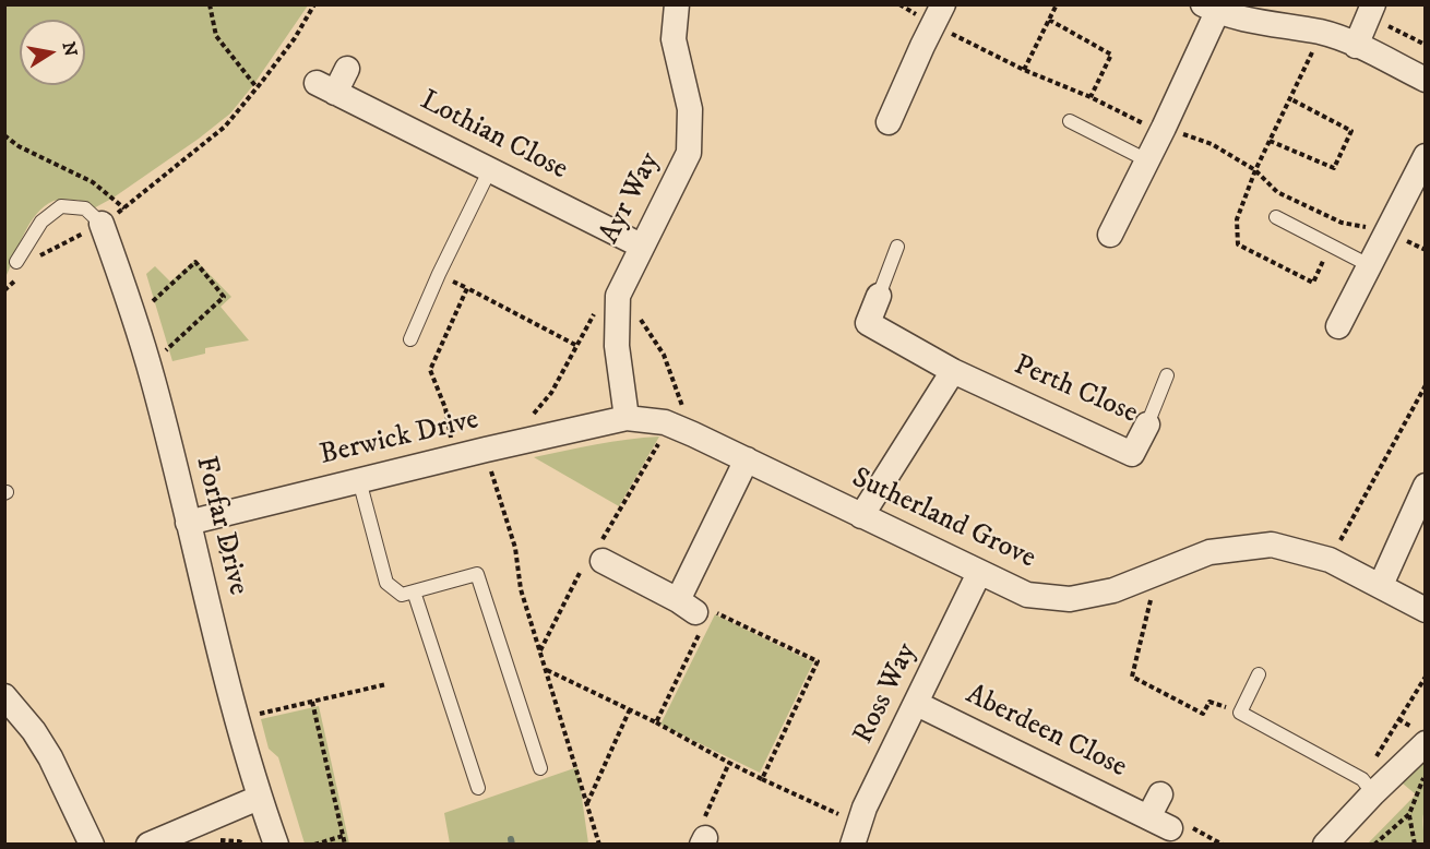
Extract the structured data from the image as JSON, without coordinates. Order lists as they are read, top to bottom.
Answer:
{
  "streets": {
    "street": [
      "Lothian Close",
      "Ayr Way",
      "Perth Close",
      "Berwick Drive",
      "Sutherland Grove",
      "Forfar Drive",
      "Ross Way",
      "Aberdeen Close"
    ]
  },
  "crossings": [
    ["Lothian Close", "Ayr Way"],
    ["Ayr Way", "Berwick Drive"],
    ["Ayr Way", "Sutherland Grove"],
    ["Berwick Drive", "Sutherland Grove"],
    ["Berwick Drive", "Forfar Drive"],
    ["Sutherland Grove", "Ross Way"],
    ["Ross Way", "Aberdeen Close"]
  ],
  "north": "right"
}
